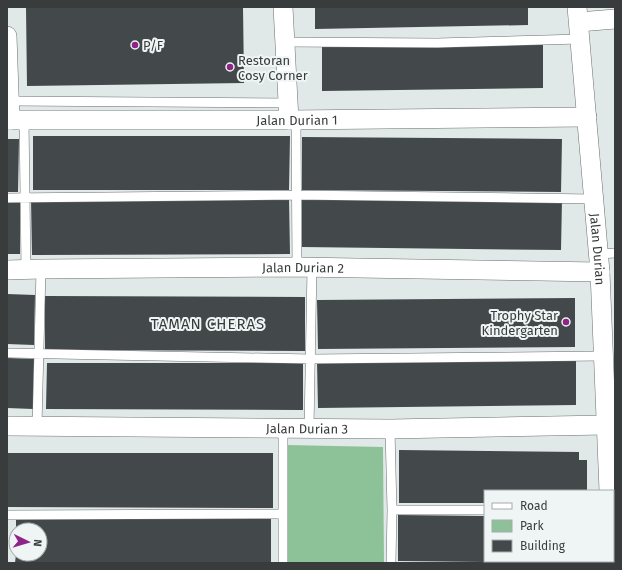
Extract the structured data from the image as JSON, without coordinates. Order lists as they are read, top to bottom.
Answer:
{
  "streets": {
    "street": [
      "Jalan Durian 1",
      "Jalan Durian",
      "Jalan Durian 2",
      "Jalan Durian 3"
    ]
  },
  "crossings": [
    ["Jalan Durian 1", "Jalan Durian"],
    ["Jalan Durian", "Jalan Durian 2"],
    ["Jalan Durian", "Jalan Durian 3"]
  ],
  "districts": ["TAMAN CHERAS"],
  "places": ["P/F", "Restoran Cosy Corner", "Trophy Star Kindergarten"],
  "legend": ["Road", "Park", "Building"],
  "north": "right"
}
